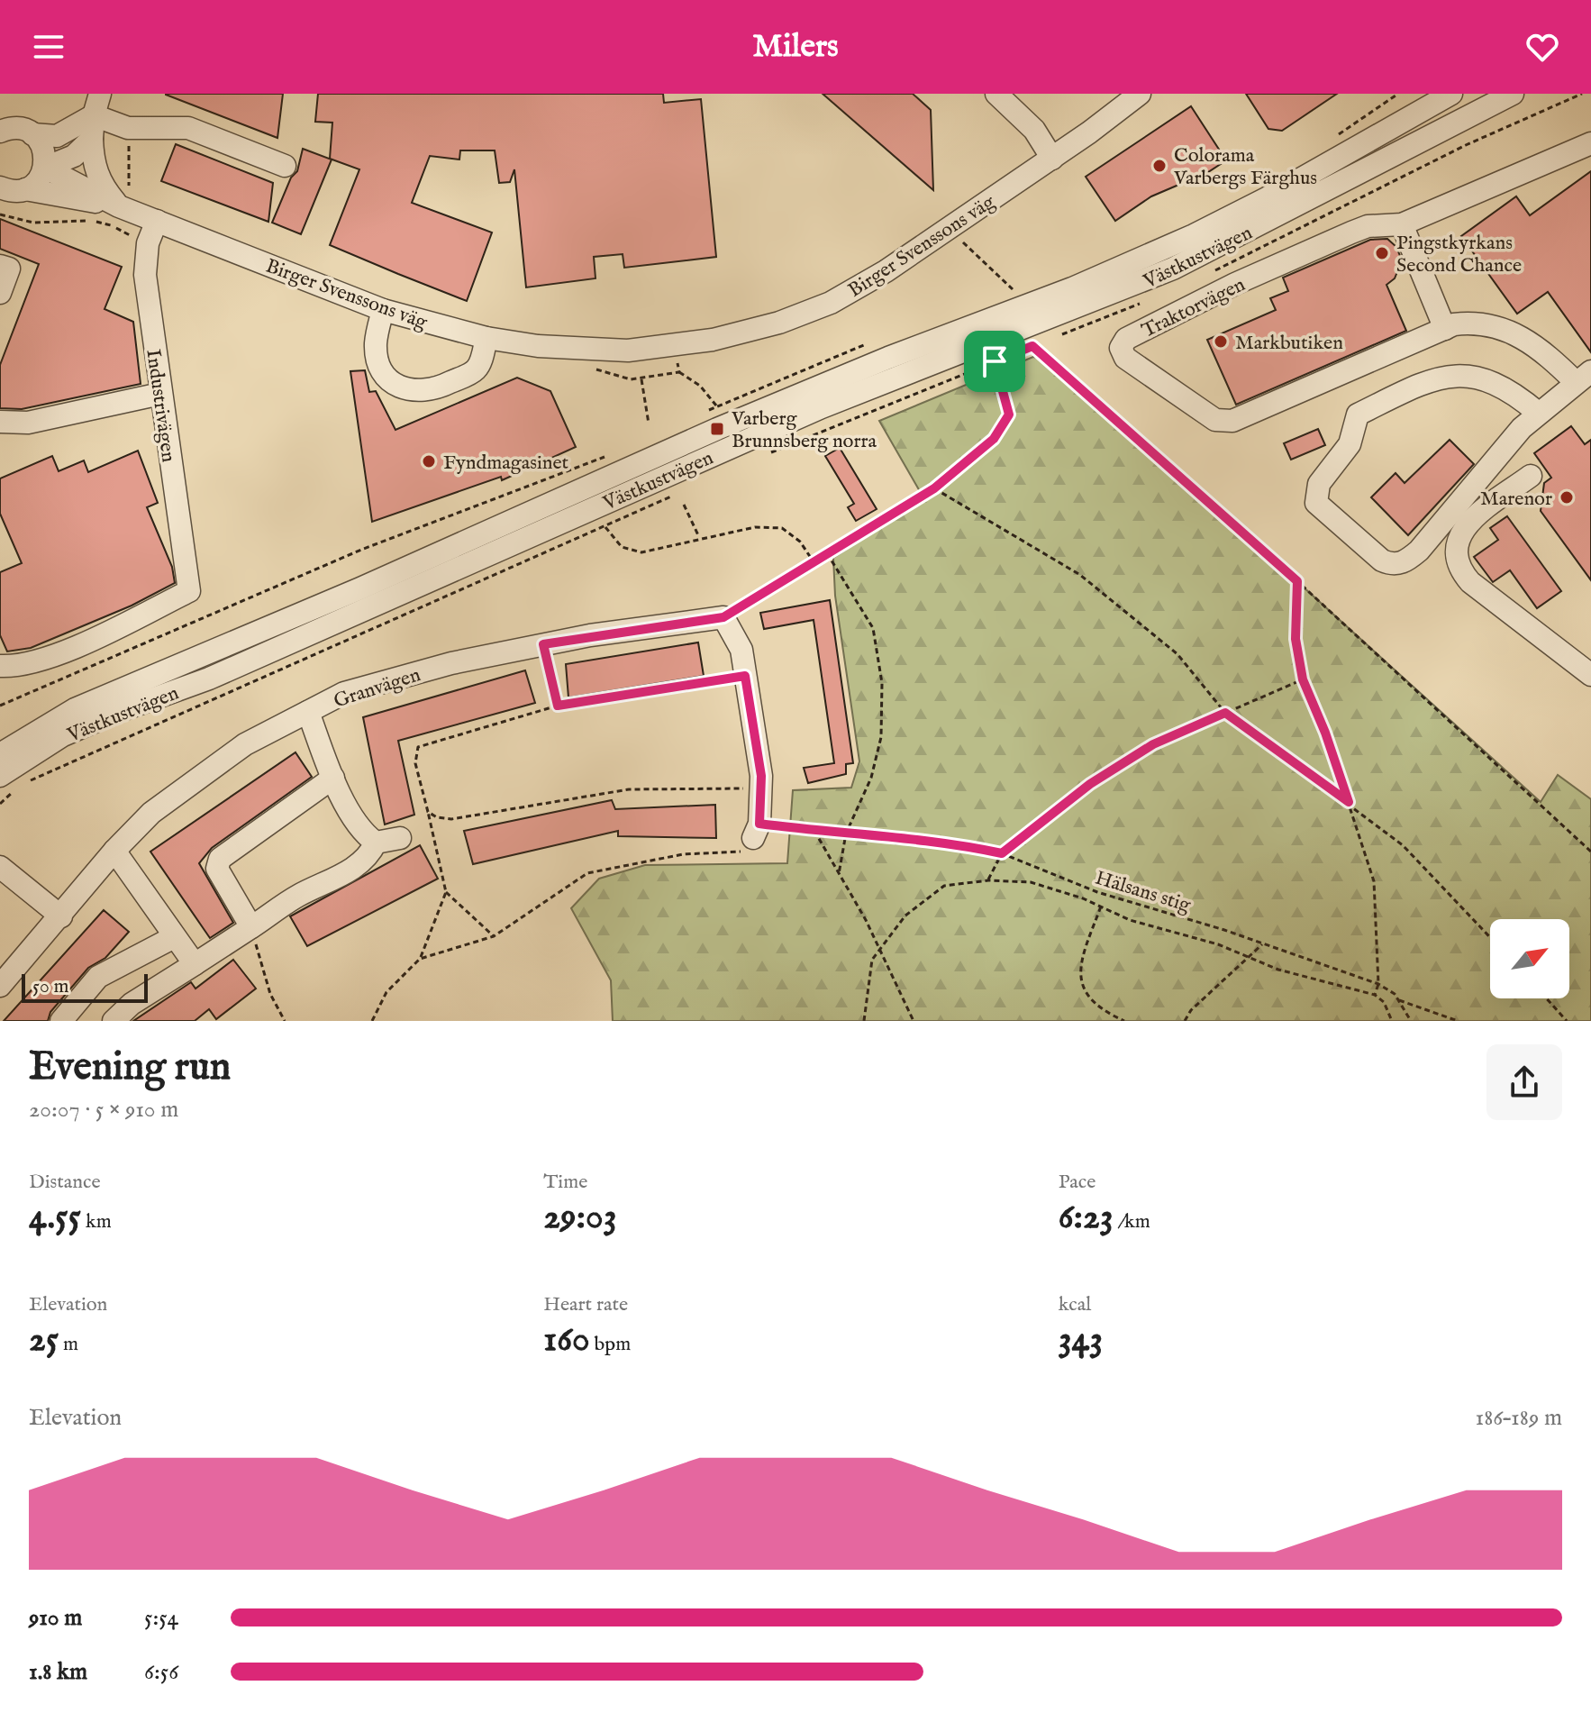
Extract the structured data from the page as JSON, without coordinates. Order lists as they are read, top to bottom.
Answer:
{
  "streets": {
    "street": [
      "Birger Svenssons väg",
      "Västkustvägen",
      "Traktorvägen",
      "Industrivägen",
      "Granvägen"
    ],
    "path": ["Hälsans stig"]
  },
  "crossings": [
    ["Birger Svenssons väg", "Industrivägen"]
  ],
  "places": {
    "other": [
      "Colorama Varbergs Färghus",
      "Pingstkyrkans Second Chance",
      "Markbutiken",
      "Fyndmagasinet",
      "Marenor"
    ],
    "transit": ["Varberg Brunnsberg norra"]
  },
  "scale_bar": "50 m",
  "north": "top right",
  "page": {
    "header": "Milers",
    "scale": "50 m",
    "heading": ["Evening run", "20:07 · 5 × 910 m"],
    "stats": [
      ["Distance", "4.55 km"],
      ["Time", "29:03"],
      ["Pace", "6:23 /km"],
      ["Elevation", "25 m"],
      ["Heart rate", "160 bpm"],
      ["kcal", "343"]
    ],
    "chart": ["Elevation", "186–189 m"],
    "list": [
      {
        "name": "910 m",
        "note": "5:54"
      },
      {
        "name": "1.8 km",
        "note": "6:56"
      }
    ]
  }
}
